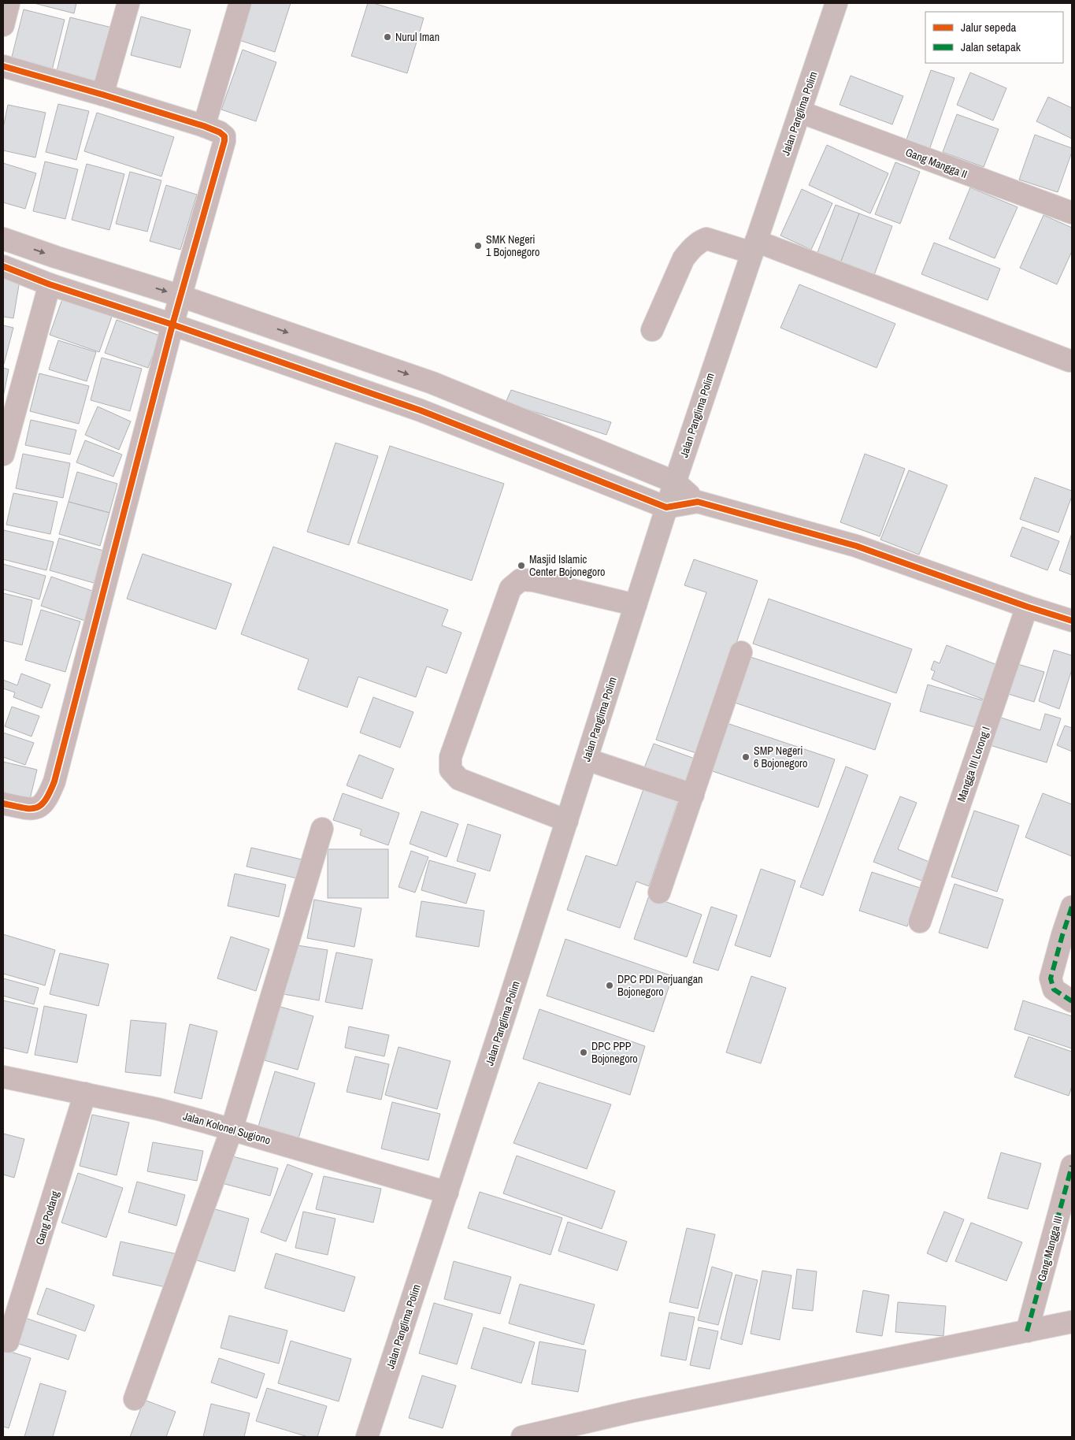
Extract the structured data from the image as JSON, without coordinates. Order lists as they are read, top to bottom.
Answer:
{
  "streets": {
    "main road": ["Jalan Panglima Polim"],
    "street": [
      "Gang Mangga II",
      "Mangga III Lorong I",
      "Jalan Kolonel Sugiono",
      "Gang Podang",
      "Gang Mangga III"
    ]
  },
  "crossings": [
    ["Jalan Panglima Polim", "Gang Mangga II"],
    ["Jalan Panglima Polim", "Jalan Kolonel Sugiono"],
    ["Jalan Kolonel Sugiono", "Gang Podang"]
  ],
  "places": [
    "Nurul Iman",
    "SMK Negeri 1 Bojonegoro",
    "Masjid Islamic Center Bojonegoro",
    "SMP Negeri 6 Bojonegoro",
    "DPC PDI Perjuangan Bojonegoro",
    "DPC PPP Bojonegoro"
  ],
  "legend": ["Jalur sepeda", "Jalan setapak"]
}
